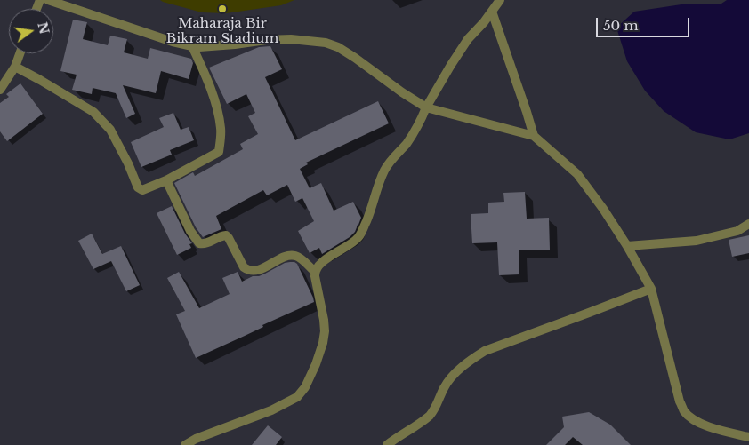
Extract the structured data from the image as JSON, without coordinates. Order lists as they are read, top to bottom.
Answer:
{
  "places": ["Maharaja Bir Bikram Stadium"],
  "scale_bar": "50 m",
  "north": "right"
}
